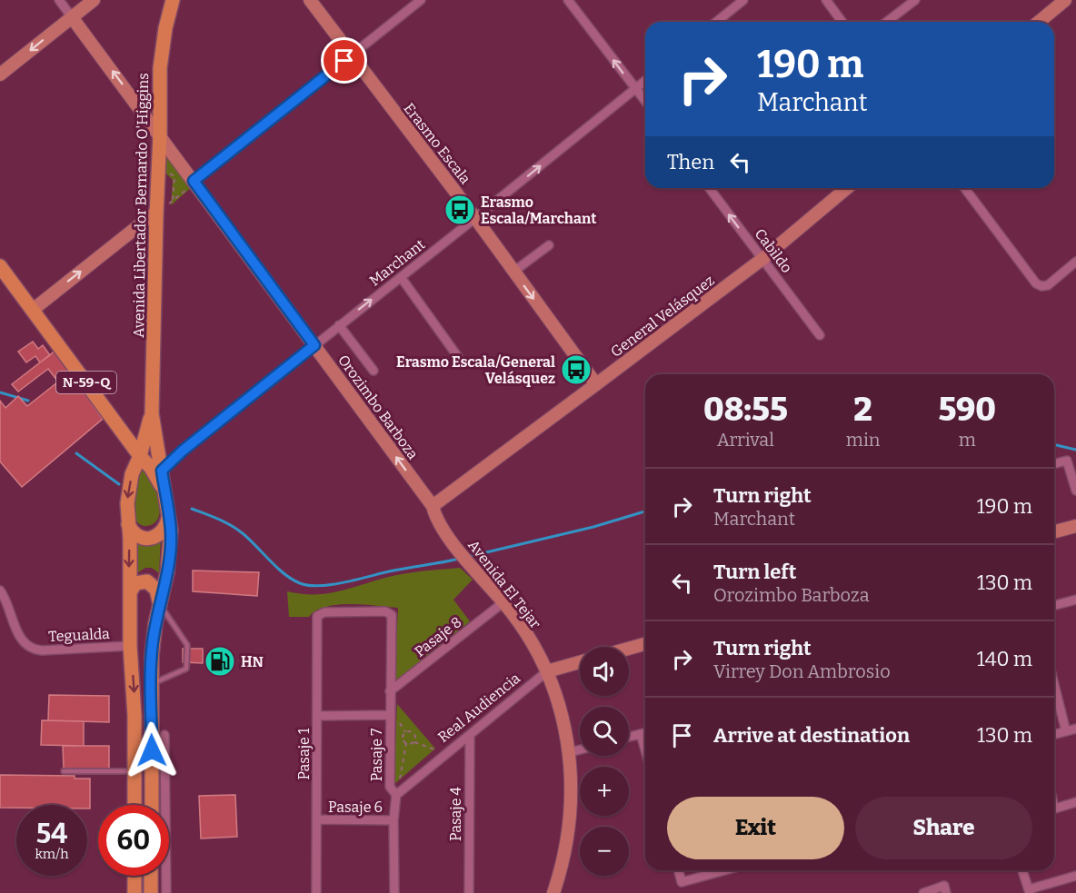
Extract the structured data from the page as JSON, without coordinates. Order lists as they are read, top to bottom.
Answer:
{
  "streets": {
    "main road": ["Avenida Libertador Bernardo O'Higgins", "N-59-Q"],
    "street": [
      "Erasmo Escala",
      "Cabildo",
      "Marchant",
      "General Velásquez",
      "Orozimbo Barboza",
      "Avenida El Tejar",
      "Tegualda",
      "Pasaje 8",
      "Real Audiencia",
      "Pasaje 1",
      "Pasaje 7",
      "Pasaje 6",
      "Pasaje 4"
    ]
  },
  "crossings": [
    ["Erasmo Escala", "Marchant"],
    ["Erasmo Escala", "General Velásquez"],
    ["Avenida Libertador Bernardo O'Higgins", "Marchant"],
    ["Avenida Libertador Bernardo O'Higgins", "N-59-Q"],
    ["Avenida Libertador Bernardo O'Higgins", "Orozimbo Barboza"],
    ["Avenida Libertador Bernardo O'Higgins", "Tegualda"],
    ["Cabildo", "General Velásquez"],
    ["Marchant", "Orozimbo Barboza"],
    ["General Velásquez", "Orozimbo Barboza"],
    ["Orozimbo Barboza", "Avenida El Tejar"],
    ["Avenida El Tejar", "Pasaje 8"],
    ["Avenida El Tejar", "Real Audiencia"],
    ["Pasaje 8", "Pasaje 7"],
    ["Real Audiencia", "Pasaje 7"],
    ["Real Audiencia", "Pasaje 4"],
    ["Pasaje 1", "Pasaje 7"],
    ["Pasaje 1", "Pasaje 6"],
    ["Pasaje 7", "Pasaje 6"]
  ],
  "one_way": ["Cabildo", "Marchant"],
  "places": {
    "bus stop": ["Erasmo Escala/Marchant", "Erasmo Escala/General Velásquez"],
    "fuel station": ["HN"]
  },
  "page": {
    "turn": ["190 m", "Marchant"],
    "then": "Then",
    "eta": [
      "08:55",
      "Arrival",
      "2",
      "min",
      "590",
      "m"
    ],
    "list": [
      {
        "name": "Turn right",
        "note": "Marchant",
        "value": "190 m"
      },
      {
        "name": "Turn left",
        "note": "Orozimbo Barboza",
        "value": "130 m"
      },
      {
        "name": "Turn right",
        "note": "Virrey Don Ambrosio",
        "value": "140 m"
      },
      {
        "name": "Arrive at destination",
        "value": "130 m"
      }
    ],
    "map_buttons": ["+", "−"],
    "buttons": ["Exit", "Share"],
    "speed": "54 km/h",
    "limit": "60"
  }
}
